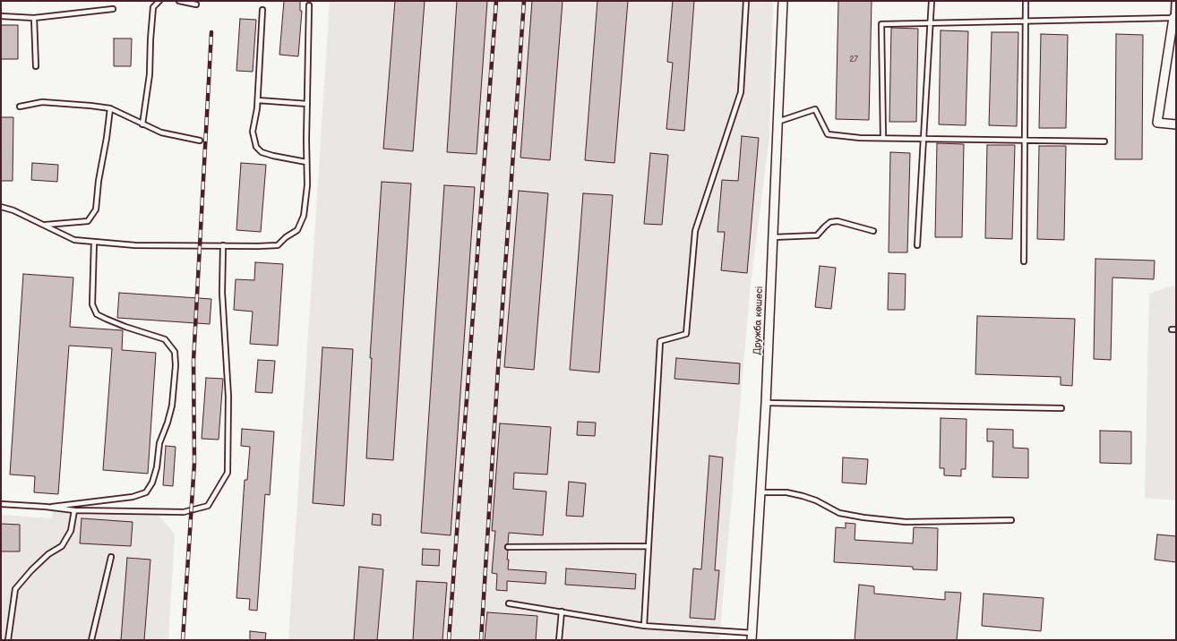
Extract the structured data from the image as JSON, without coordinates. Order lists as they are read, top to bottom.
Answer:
{
  "streets": {
    "street": ["Дружба көшесі"]
  },
  "house_numbers": ["27"]
}
